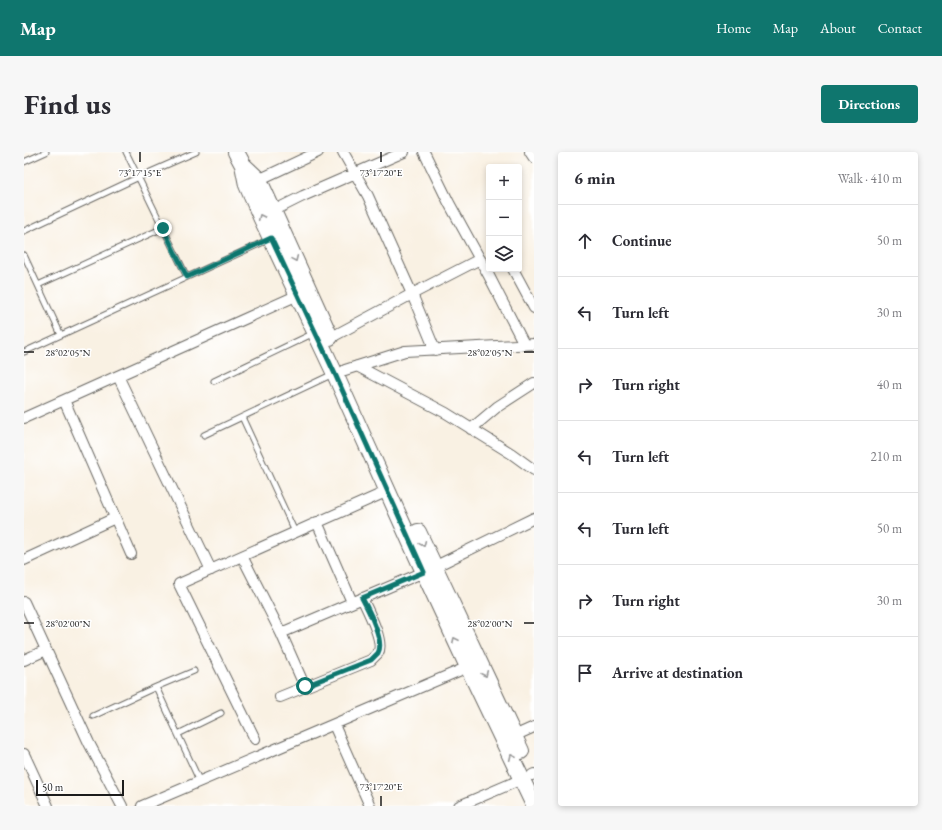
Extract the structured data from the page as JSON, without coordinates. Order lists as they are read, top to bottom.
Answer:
{
  "scale_bar": "50 m",
  "page": {
    "header": "Map",
    "nav": [
      "Home",
      "Map",
      "About",
      "Contact"
    ],
    "buttons": "Directions",
    "title": "Find us",
    "heading": ["6 min", "Walk · 410 m"],
    "map_buttons": ["+", "−"],
    "list": [
      ["Continue", "50 m"],
      ["Turn left", "30 m"],
      ["Turn right", "40 m"],
      ["Turn left", "210 m"],
      ["Turn left", "50 m"],
      ["Turn right", "30 m"],
      "Arrive at destination"
    ],
    "scale": "50 m"
  },
  "coordinates": [
    "73°17'15\"E",
    "73°17'20\"E",
    "28°02'05\"N",
    "28°02'00\"N"
  ]
}
